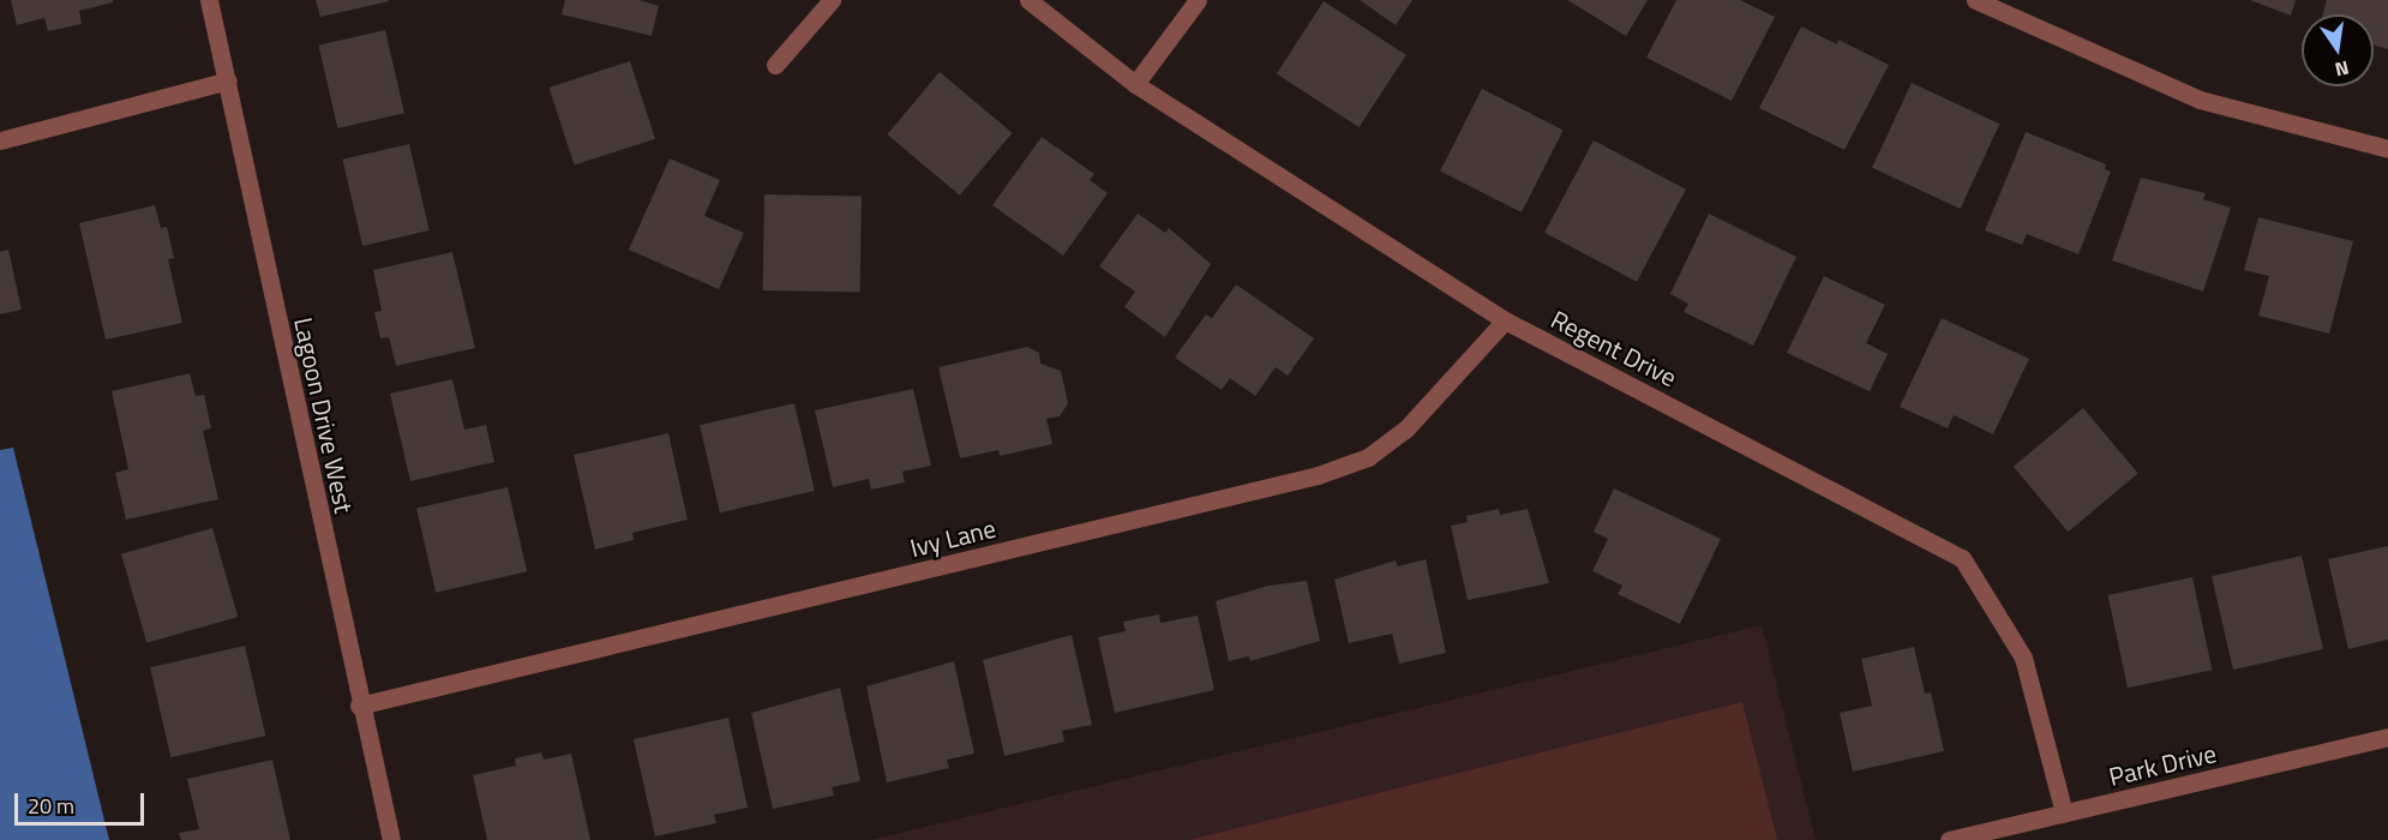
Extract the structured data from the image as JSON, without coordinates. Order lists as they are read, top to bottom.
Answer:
{
  "streets": {
    "street": [
      "Regent Drive",
      "Lagoon Drive West",
      "Ivy Lane",
      "Park Drive"
    ]
  },
  "crossings": [
    ["Regent Drive", "Ivy Lane"],
    ["Regent Drive", "Park Drive"],
    ["Lagoon Drive West", "Ivy Lane"]
  ],
  "scale_bar": "20 m",
  "north": "bottom"
}
